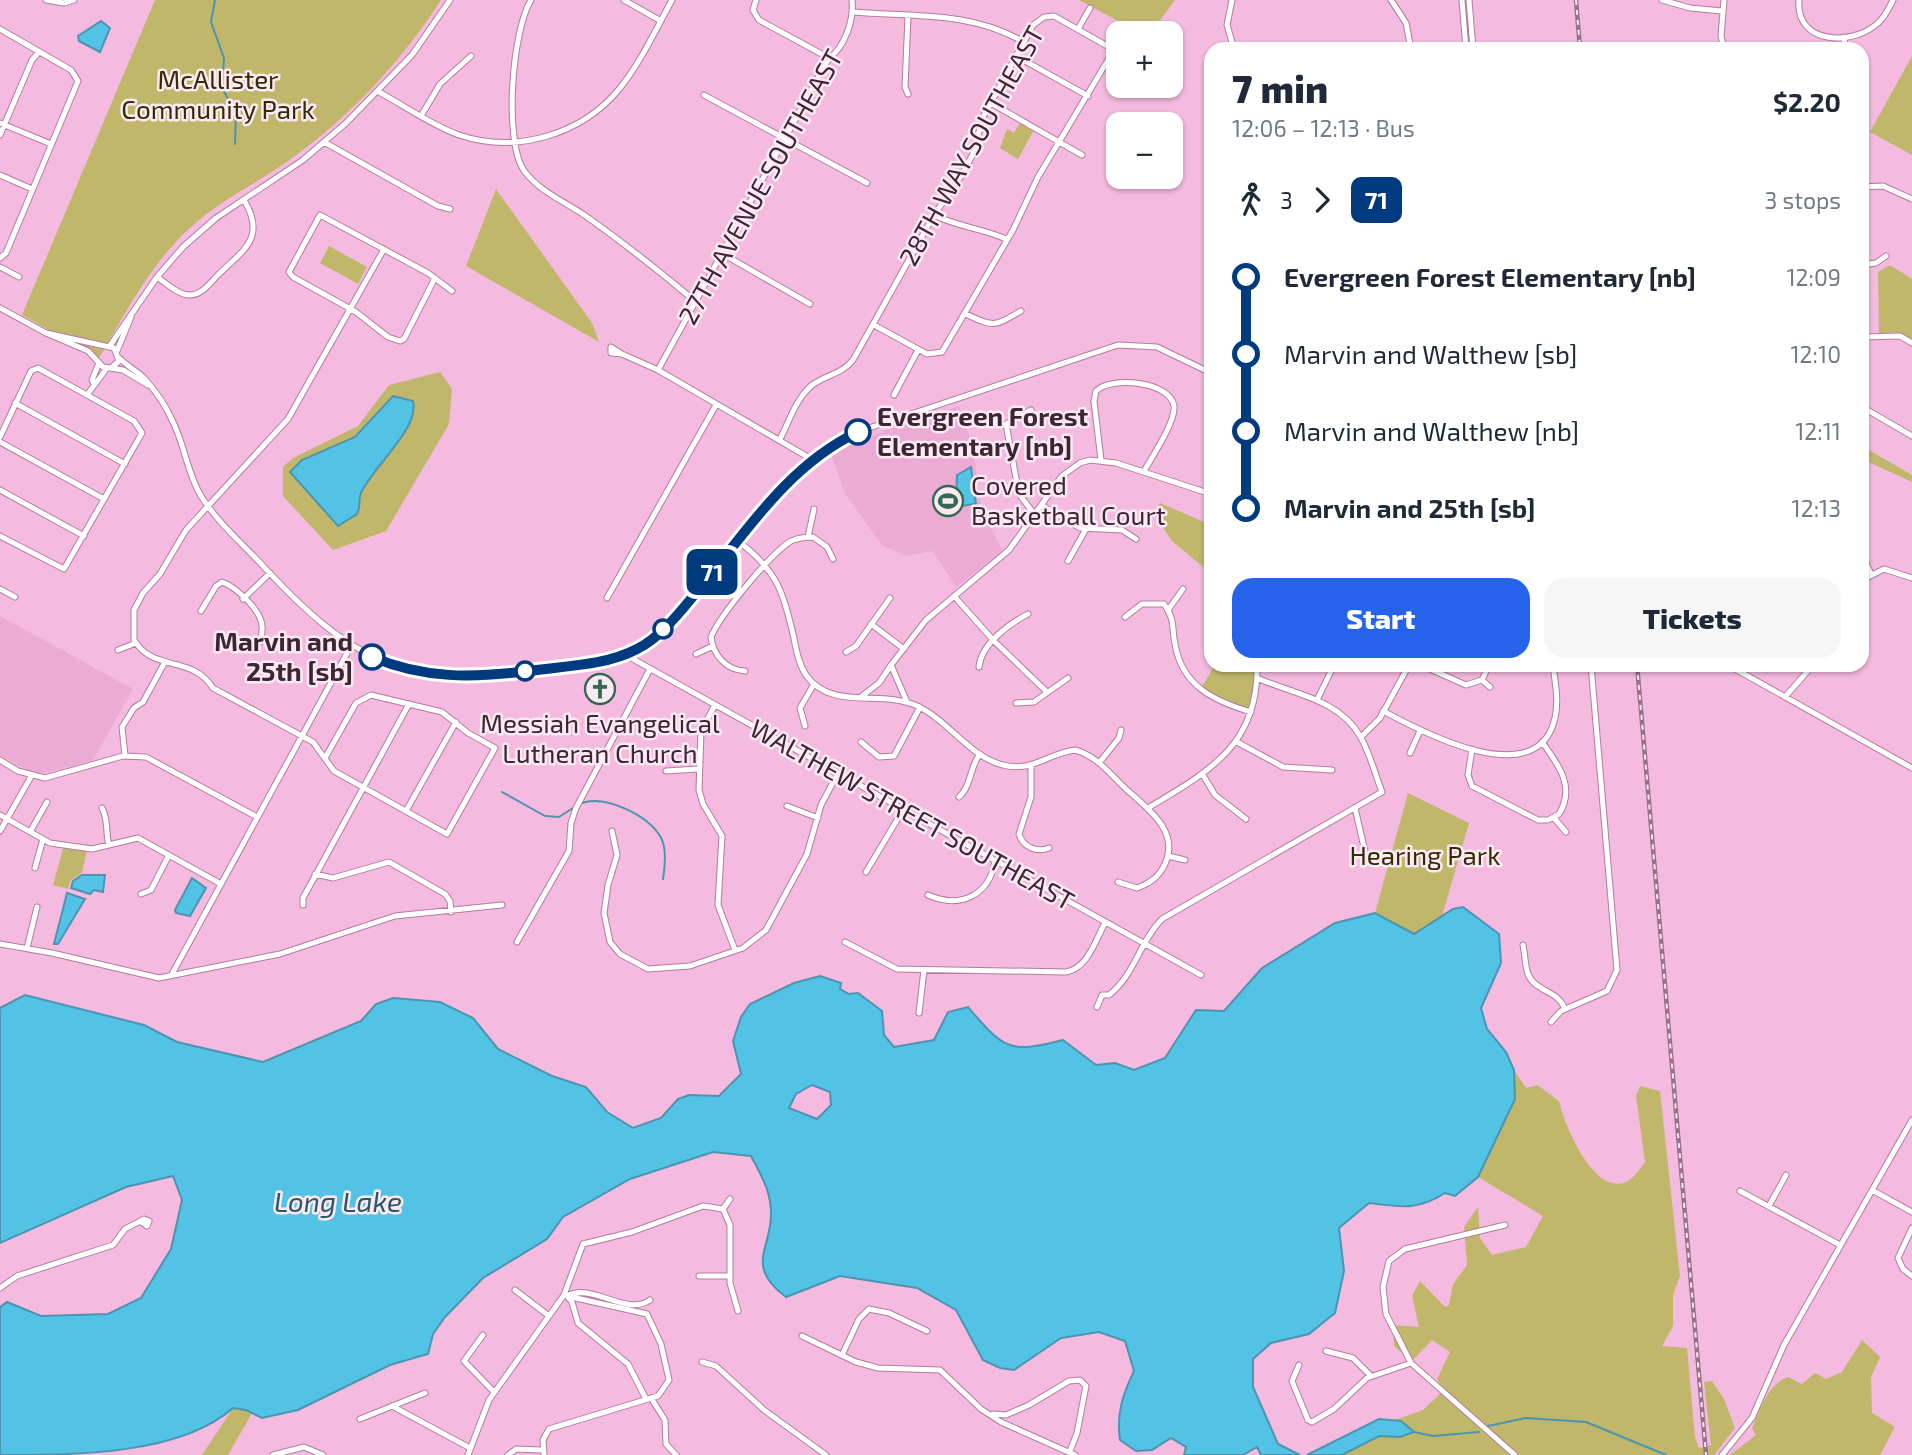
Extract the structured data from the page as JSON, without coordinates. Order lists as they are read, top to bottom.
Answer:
{
  "streets": {
    "street": ["28TH WAY SOUTHEAST", "27TH AVENUE SOUTHEAST", "WALTHEW STREET SOUTHEAST"]
  },
  "water": ["Long Lake"],
  "parks": ["McAllister Community Park", "Hearing Park"],
  "places": {
    "other": ["Evergreen Forest Elementary [nb]", "Marvin and 25th [sb]"],
    "sports": ["Covered Basketball Court"],
    "church": ["Messiah Evangelical Lutheran Church"]
  },
  "lines": ["bus line 71"],
  "page": {
    "on_map": "71",
    "map_buttons": ["+", "−"],
    "heading": ["7 min", "12:06 – 12:13 · Bus", "$2.20"],
    "legs": ["3", "71", "3 stops"],
    "list": [
      {
        "name": "Evergreen Forest Elementary [nb]",
        "value": "12:09"
      },
      {
        "name": "Marvin and Walthew [sb]",
        "value": "12:10"
      },
      {
        "name": "Marvin and Walthew [nb]",
        "value": "12:11"
      },
      {
        "name": "Marvin and 25th [sb]",
        "value": "12:13"
      }
    ],
    "buttons": ["Start", "Tickets"]
  }
}
